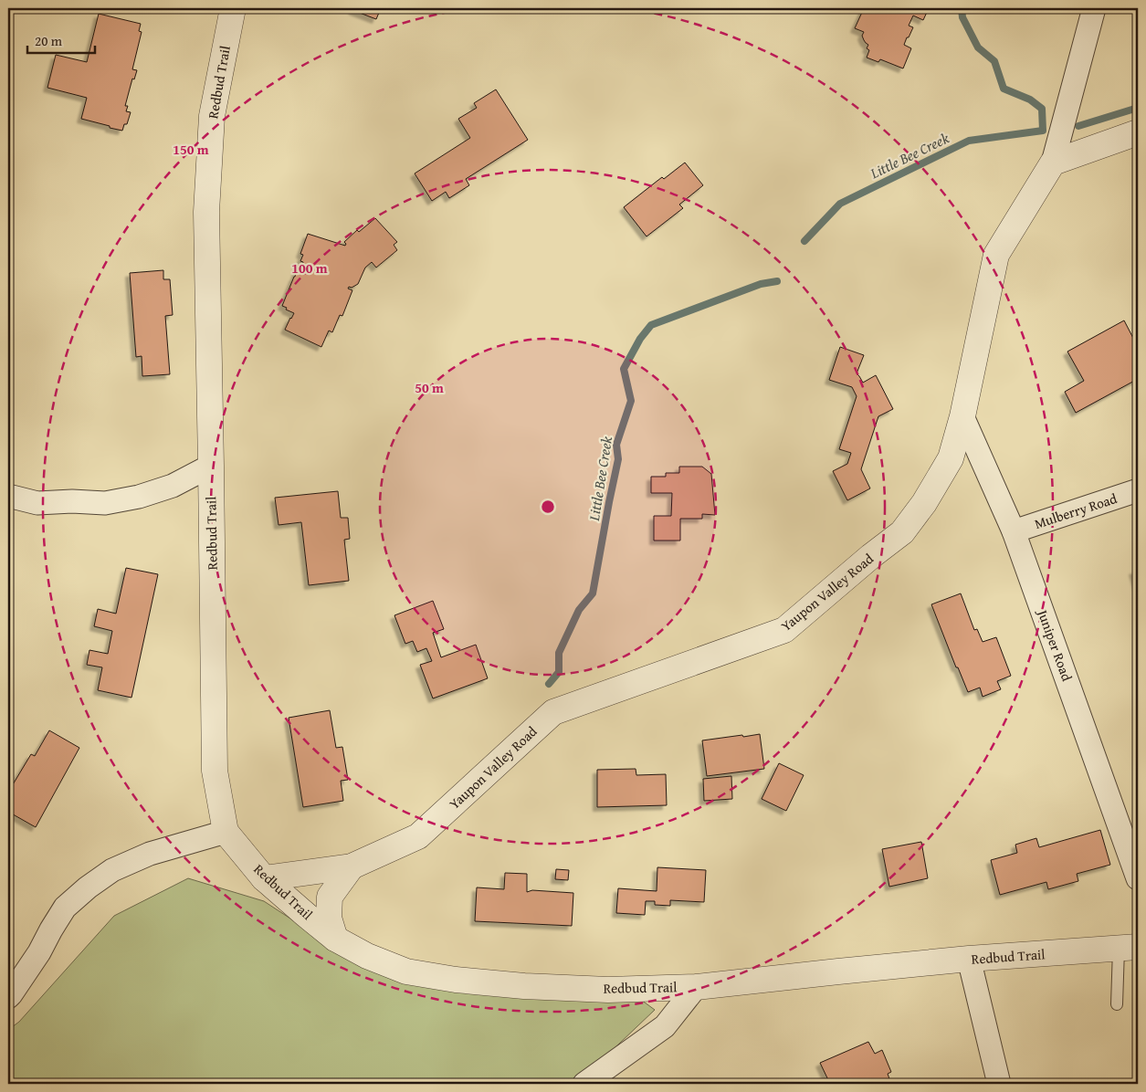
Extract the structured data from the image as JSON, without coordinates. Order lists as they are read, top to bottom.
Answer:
{
  "streets": {
    "street": [
      "Redbud Trail",
      "Mulberry Road",
      "Yaupon Valley Road",
      "Juniper Road"
    ]
  },
  "crossings": [
    ["Redbud Trail", "Yaupon Valley Road"],
    ["Mulberry Road", "Juniper Road"],
    ["Yaupon Valley Road", "Juniper Road"]
  ],
  "water": ["Little Bee Creek"],
  "scale_bar": "20 m",
  "rings": ["150 m", "100 m", "50 m"]
}
